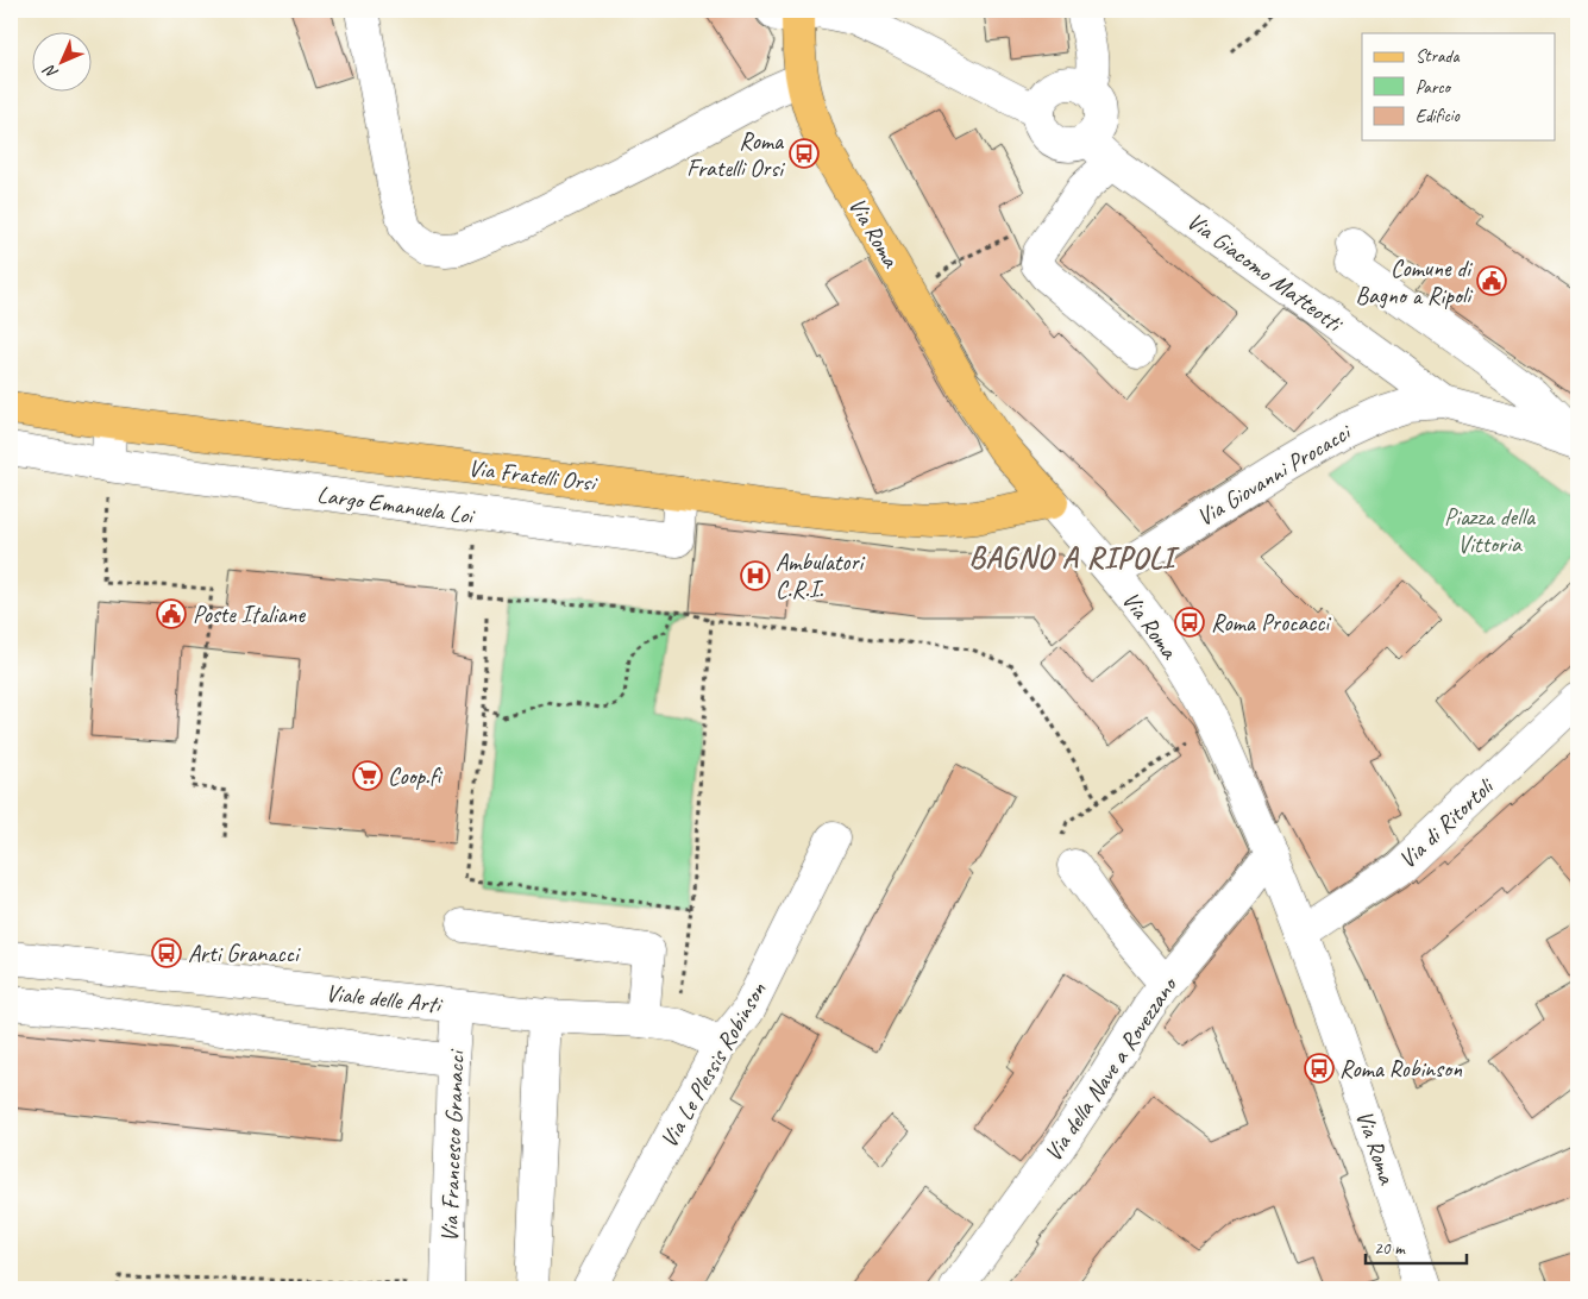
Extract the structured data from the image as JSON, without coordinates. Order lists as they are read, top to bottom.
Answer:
{
  "streets": {
    "main road": ["Via Roma", "Via Fratelli Orsi"],
    "street": [
      "Via Giacomo Matteotti",
      "Via Giovanni Procacci",
      "Largo Emanuela Loi",
      "Via di Ritortoli",
      "Viale delle Arti",
      "Via Le Plessis Robinson",
      "Via della Nave a Rovezzano",
      "Via Francesco Granacci"
    ]
  },
  "crossings": [
    ["Via Roma", "Via Fratelli Orsi"],
    ["Via Roma", "Via Giovanni Procacci"],
    ["Via Roma", "Via di Ritortoli"],
    ["Via Roma", "Via della Nave a Rovezzano"],
    ["Via Giacomo Matteotti", "Via Giovanni Procacci"],
    ["Via Fratelli Orsi", "Largo Emanuela Loi"],
    ["Viale delle Arti", "Via Le Plessis Robinson"],
    ["Viale delle Arti", "Via Francesco Granacci"]
  ],
  "districts": ["BAGNO A RIPOLI"],
  "parks": ["Piazza della Vittoria"],
  "places": {
    "bus stop": [
      "Roma Fratelli Orsi",
      "Roma Procacci",
      "Arti Granacci",
      "Roma Robinson"
    ],
    "public building": ["Comune di Bagno a Ripoli", "Poste Italiane"],
    "hospital": ["Ambulatori C.R.I."],
    "supermarket": ["Coop.fi"]
  },
  "legend": ["Strada", "Parco", "Edificio"],
  "scale_bar": "20 m",
  "north": "bottom left"
}
